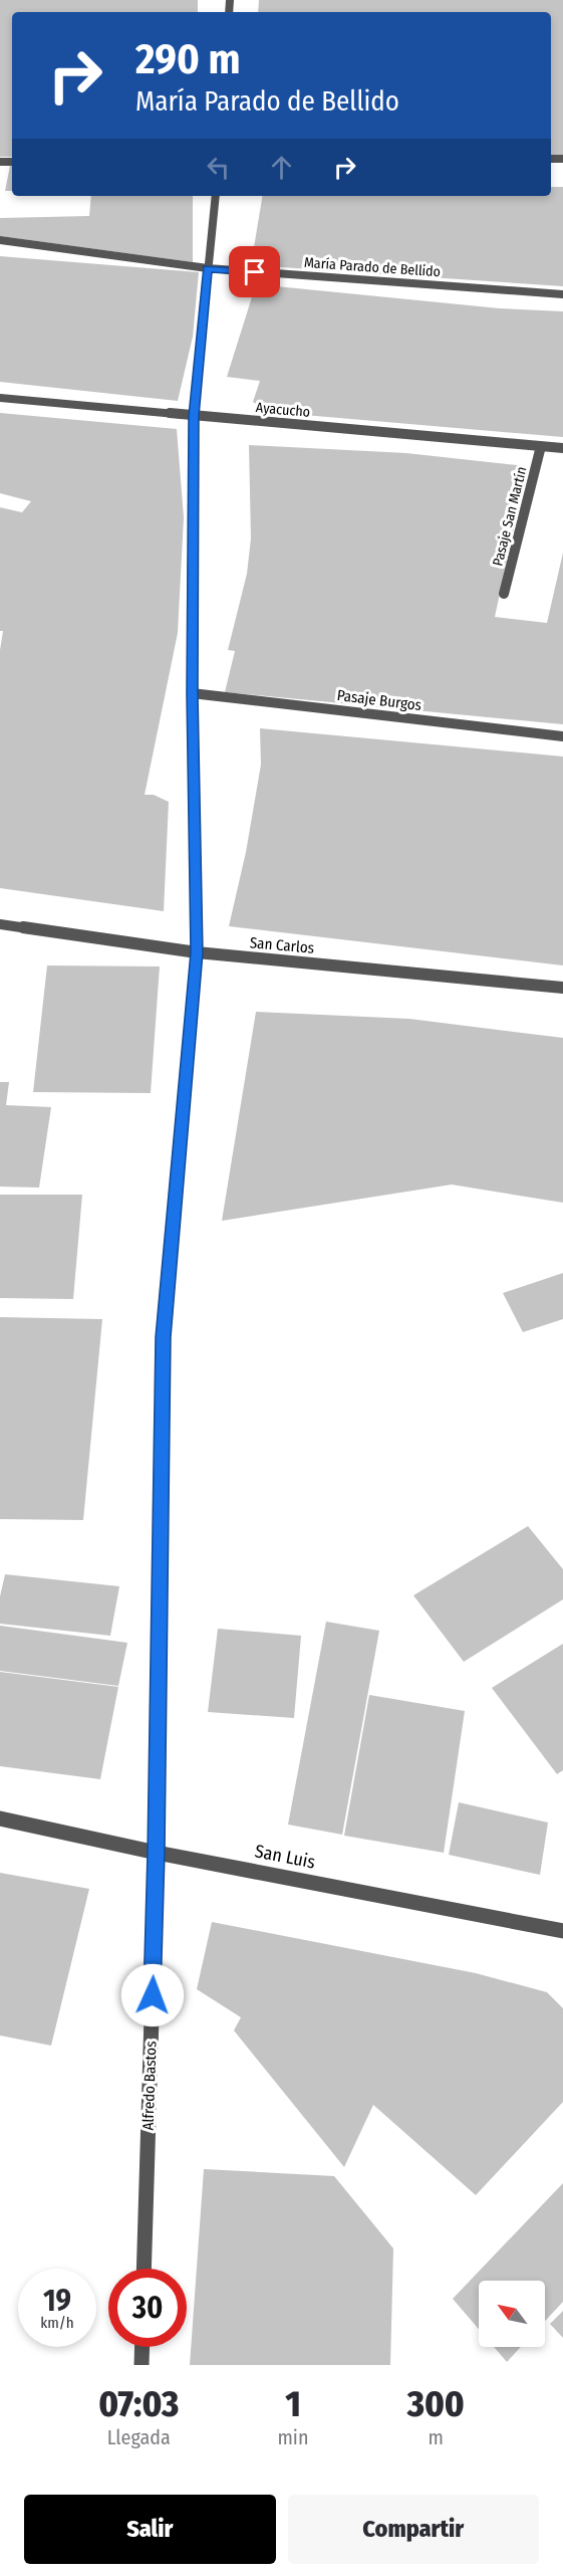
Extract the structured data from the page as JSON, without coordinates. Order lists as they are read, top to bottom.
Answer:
{
  "streets": {
    "street": [
      "María Parado de Bellido",
      "Ayacucho",
      "Pasaje San Martín",
      "Pasaje Burgos",
      "San Carlos",
      "San Luis",
      "Alfredo Bastos"
    ]
  },
  "crossings": [
    ["María Parado de Bellido", "Alfredo Bastos"],
    ["Ayacucho", "Pasaje San Martín"],
    ["Ayacucho", "Alfredo Bastos"],
    ["Pasaje Burgos", "Alfredo Bastos"],
    ["San Carlos", "Alfredo Bastos"],
    ["San Luis", "Alfredo Bastos"]
  ],
  "north": "top left",
  "page": {
    "turn": ["290 m", "María Parado de Bellido"],
    "speed": "19 km/h",
    "limit": "30",
    "eta": [
      "07:03",
      "Llegada",
      "1",
      "min",
      "300",
      "m"
    ],
    "buttons": ["Salir", "Compartir"]
  }
}
